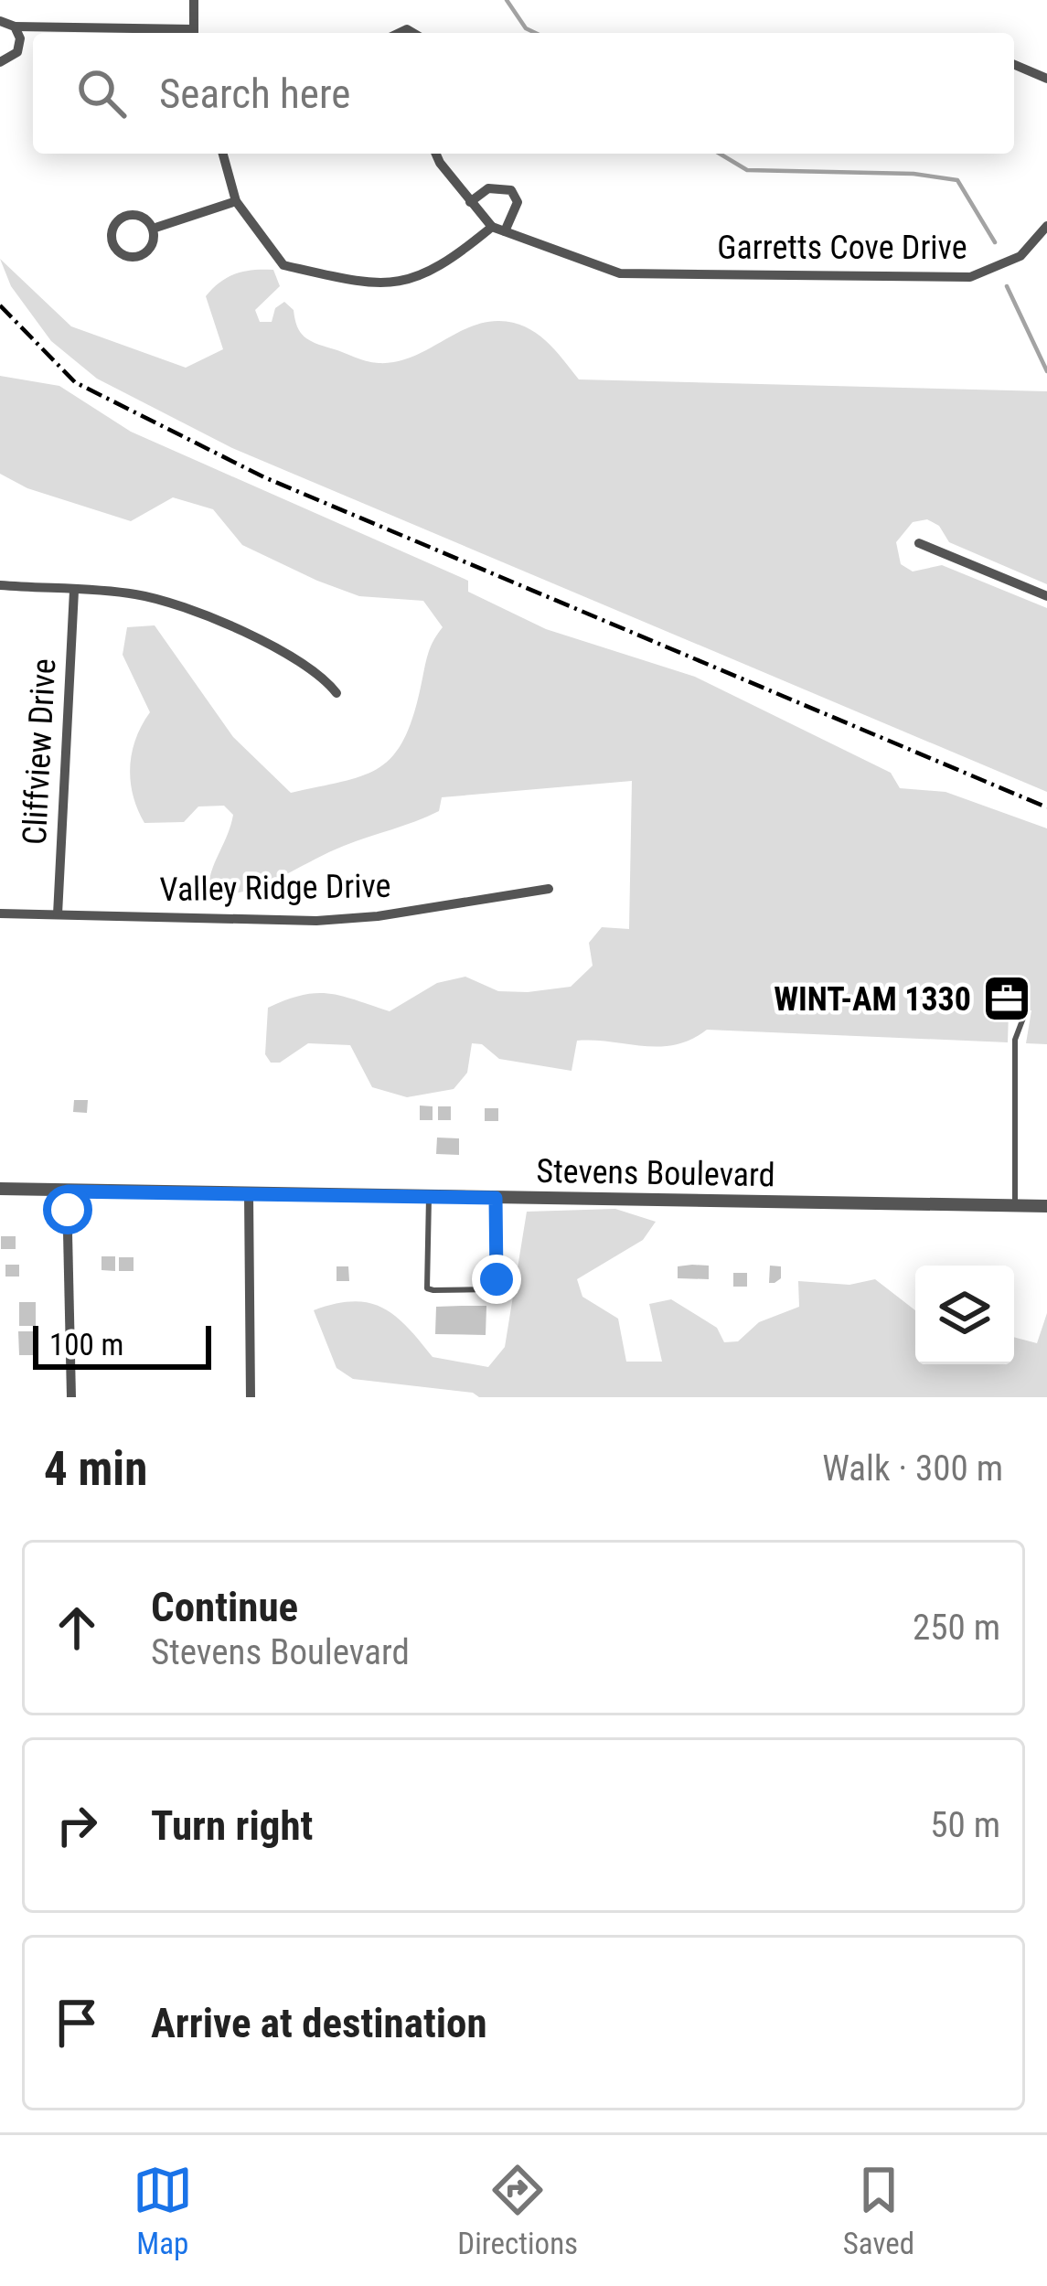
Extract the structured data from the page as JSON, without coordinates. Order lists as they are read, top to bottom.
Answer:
{
  "streets": {
    "street": [
      "Garretts Cove Drive",
      "Cliffview Drive",
      "Valley Ridge Drive",
      "Stevens Boulevard"
    ]
  },
  "crossings": [
    ["Cliffview Drive", "Valley Ridge Drive"]
  ],
  "places": {
    "office": ["WINT-AM 1330"]
  },
  "scale_bar": "100 m",
  "page": {
    "search": "Search here",
    "scale": "100 m",
    "heading": ["4 min", "Walk · 300 m"],
    "list": [
      ["Continue", "Stevens Boulevard", "250 m"],
      ["Turn right", "50 m"],
      "Arrive at destination"
    ],
    "nav": ["Map", "Directions", "Saved"]
  }
}
